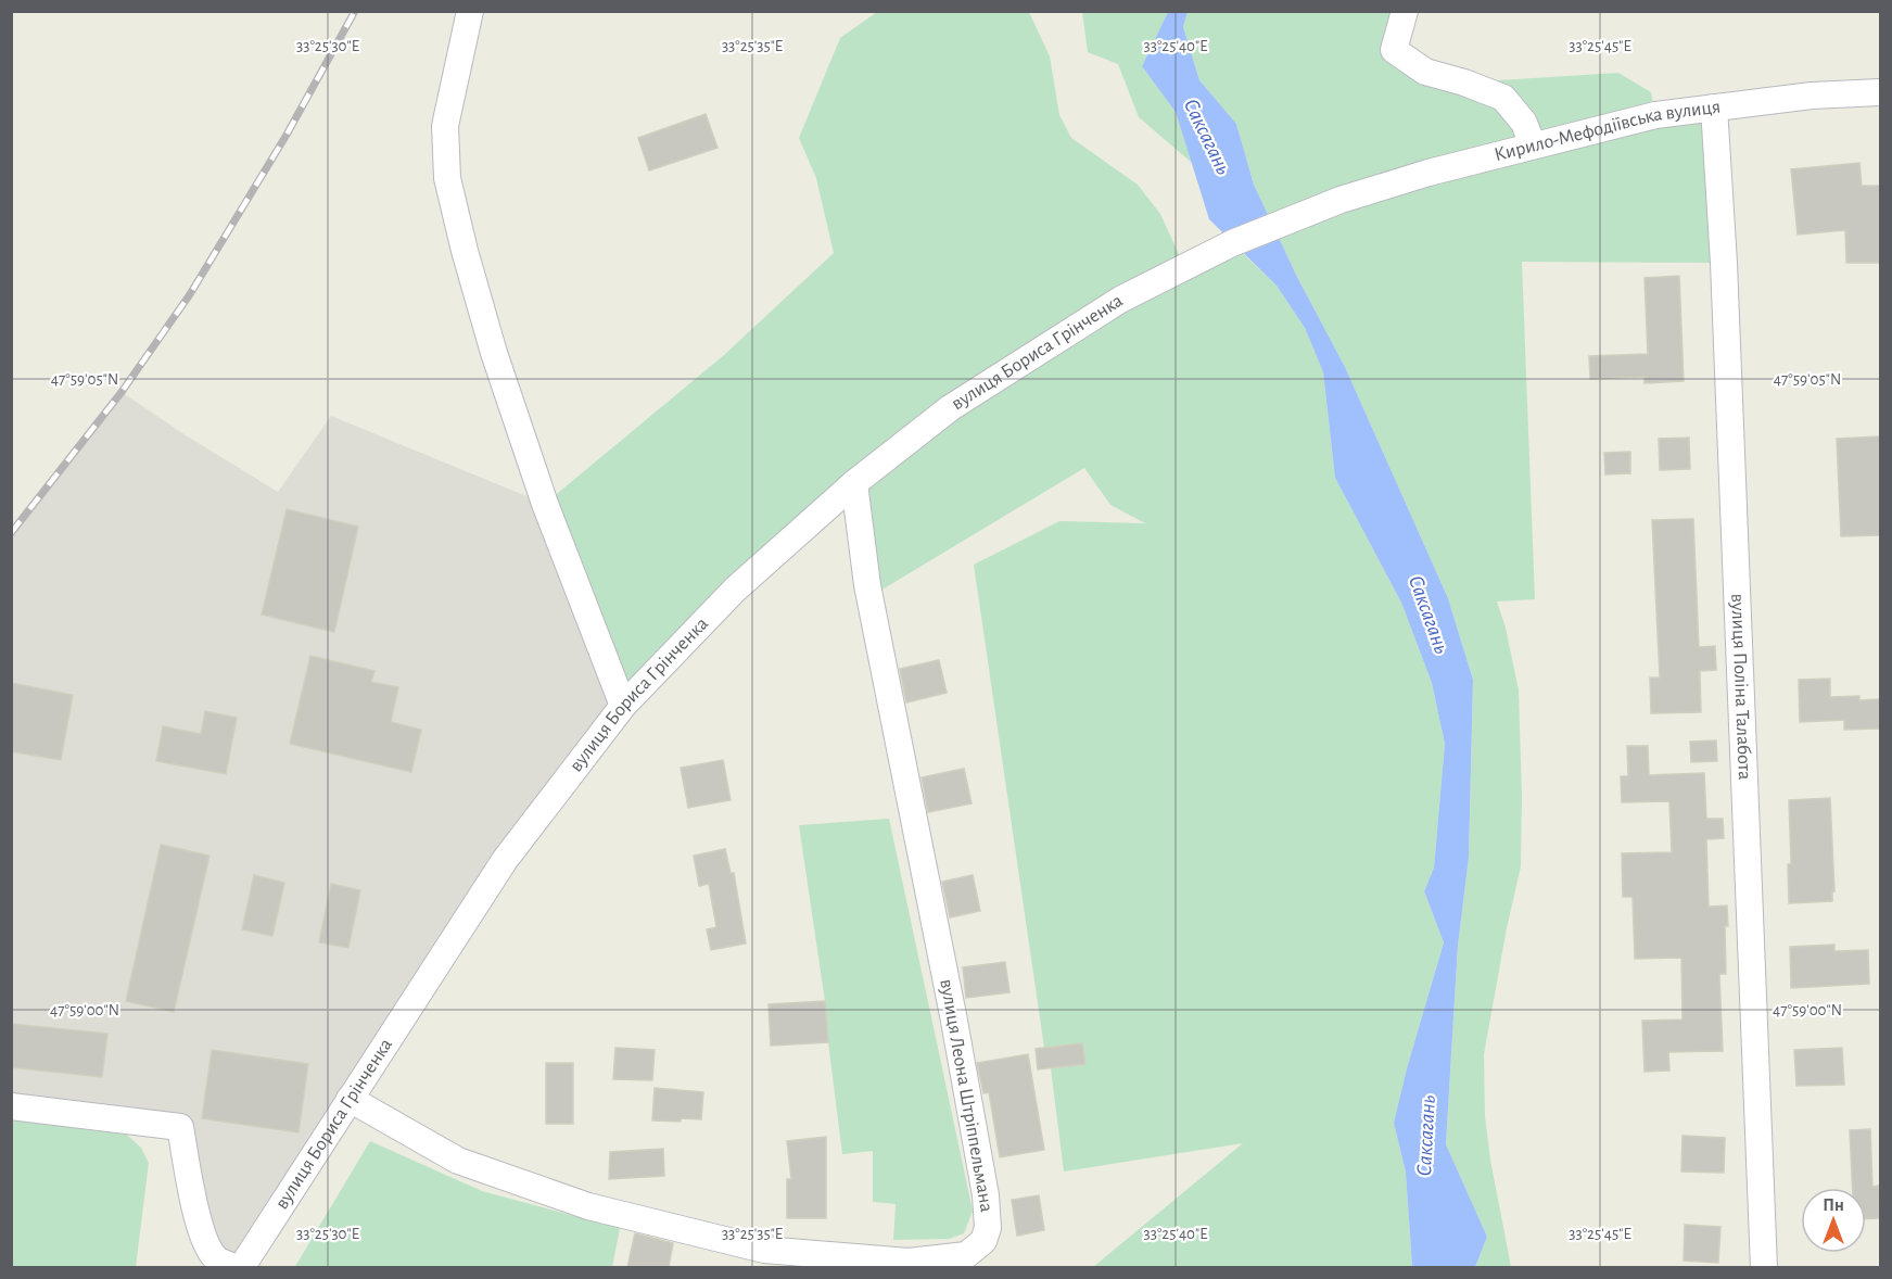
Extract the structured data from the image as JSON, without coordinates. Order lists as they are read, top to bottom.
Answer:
{
  "streets": {
    "street": [
      "Кирило-Мефодіївська вулиця",
      "вулиця Бориса Грінченка",
      "вулиця Поліна Талабота",
      "вулиця Леона Штріппельмана"
    ]
  },
  "crossings": [
    ["Кирило-Мефодіївська вулиця", "вулиця Бориса Грінченка"],
    ["Кирило-Мефодіївська вулиця", "вулиця Поліна Талабота"],
    ["вулиця Бориса Грінченка", "вулиця Леона Штріппельмана"]
  ],
  "water": ["Саксагань"],
  "north": "top",
  "coordinates": [
    "33°25'30\"E",
    "33°25'35\"E",
    "33°25'40\"E",
    "33°25'45\"E",
    "47°59'05\"N",
    "47°59'00\"N"
  ]
}
